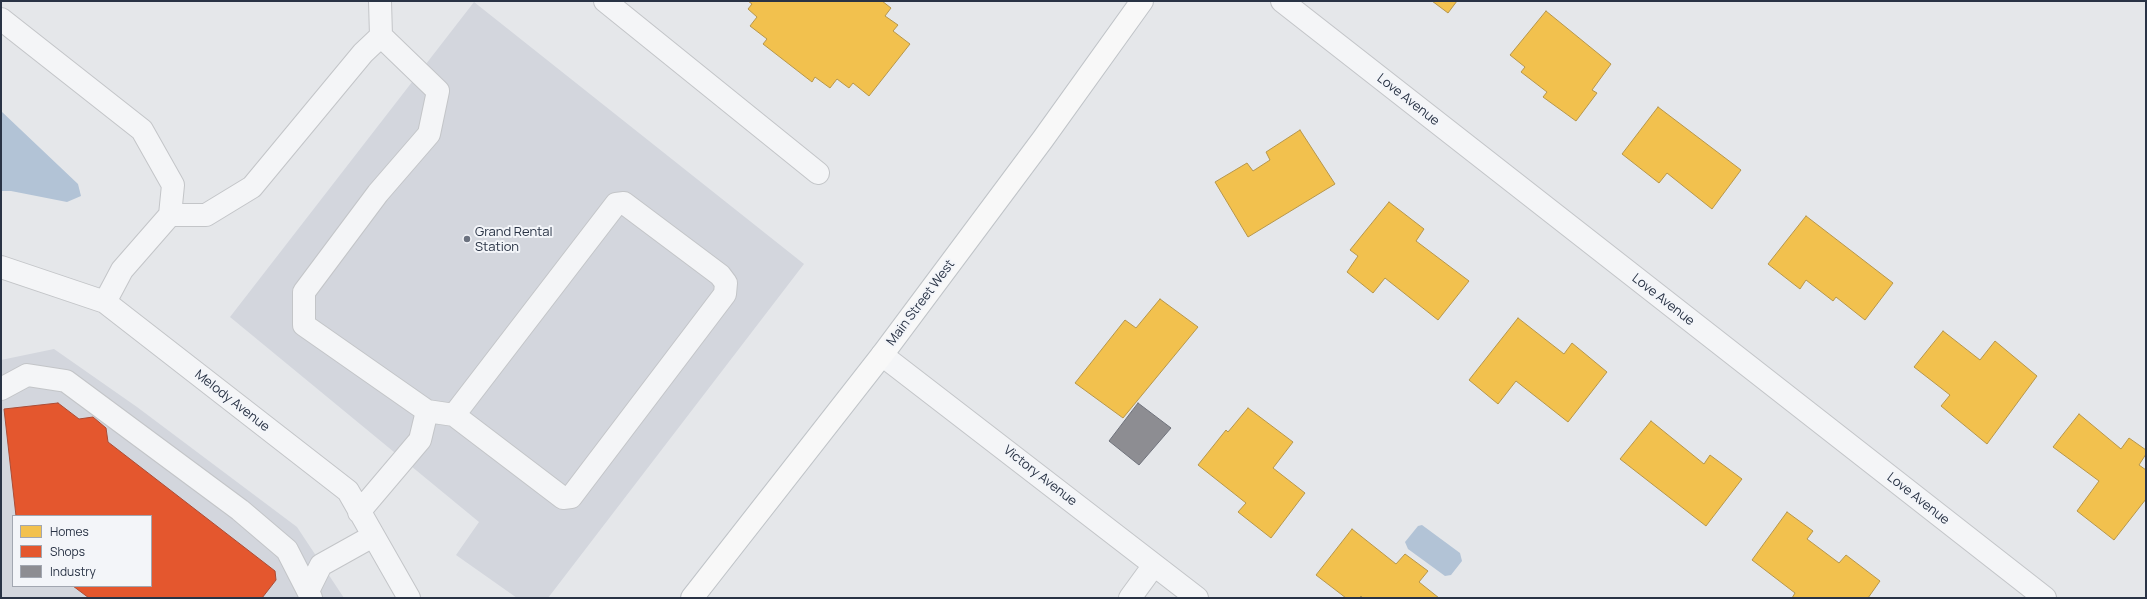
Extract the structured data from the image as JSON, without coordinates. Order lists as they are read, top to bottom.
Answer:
{
  "streets": {
    "main road": ["Main Street West"],
    "street": ["Love Avenue", "Melody Avenue", "Victory Avenue"]
  },
  "crossings": [
    ["Main Street West", "Victory Avenue"]
  ],
  "places": ["Grand Rental Station"],
  "legend": ["Homes", "Shops", "Industry"]
}
